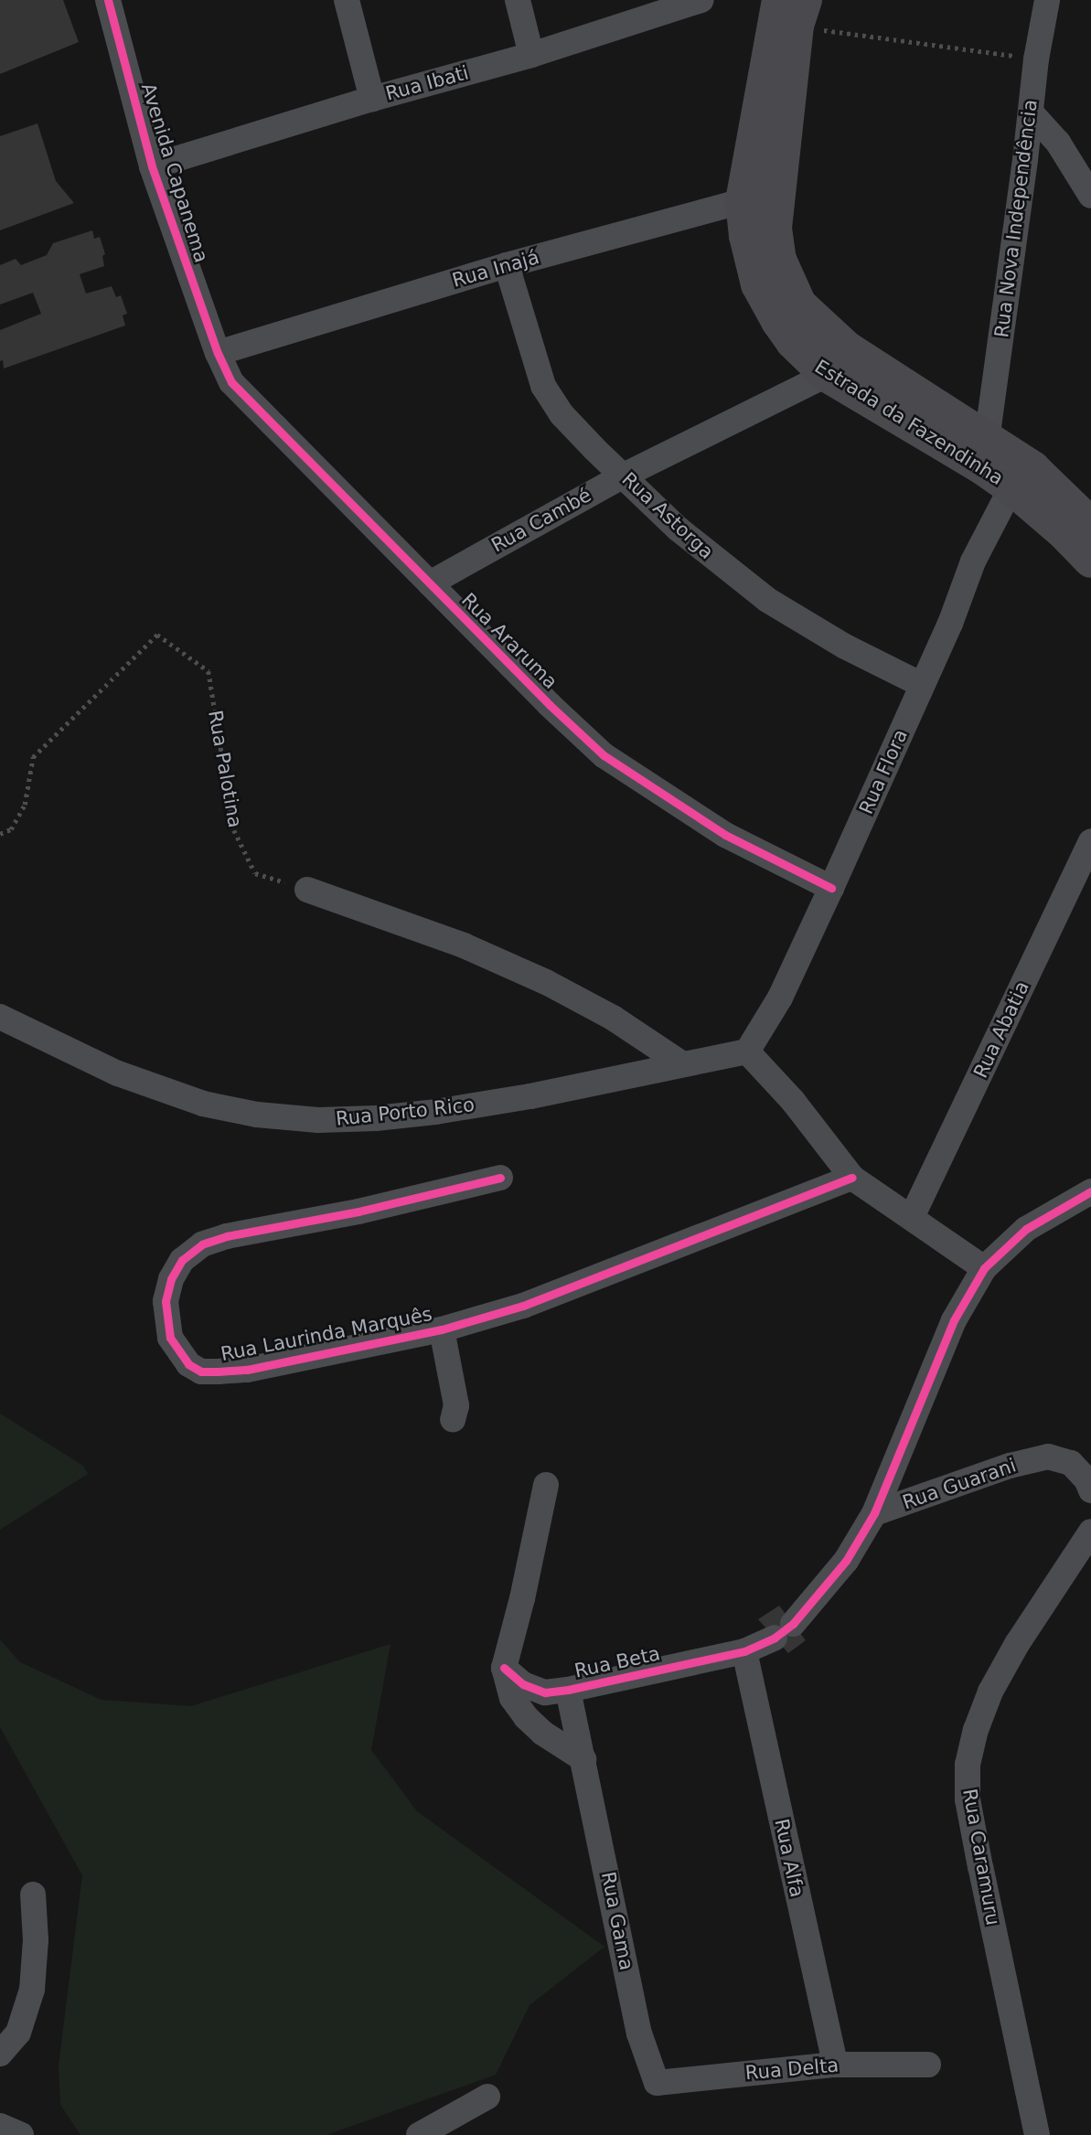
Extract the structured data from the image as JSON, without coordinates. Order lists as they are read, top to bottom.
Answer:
{
  "streets": {
    "main road": ["Estrada da Fazendinha"],
    "street": [
      "Rua Ibati",
      "Avenida Capanema",
      "Rua Nova Independência",
      "Rua Inajá",
      "Rua Astorga",
      "Rua Cambé",
      "Rua Araruma",
      "Rua Flora",
      "Rua Abatia",
      "Rua Porto Rico",
      "Rua Laurinda Marquês",
      "Rua Guarani",
      "Rua Beta",
      "Rua Caramuru",
      "Rua Alfa",
      "Rua Gama",
      "Rua Delta"
    ],
    "path": ["Rua Palotina"]
  },
  "crossings": [
    ["Rua Ibati", "Avenida Capanema"],
    ["Avenida Capanema", "Rua Inajá"],
    ["Avenida Capanema", "Rua Araruma"],
    ["Rua Nova Independência", "Estrada da Fazendinha"],
    ["Rua Inajá", "Estrada da Fazendinha"],
    ["Rua Inajá", "Rua Astorga"],
    ["Rua Inajá", "Rua Araruma"],
    ["Estrada da Fazendinha", "Rua Cambé"],
    ["Estrada da Fazendinha", "Rua Flora"],
    ["Rua Astorga", "Rua Cambé"],
    ["Rua Astorga", "Rua Flora"],
    ["Rua Cambé", "Rua Araruma"],
    ["Rua Araruma", "Rua Flora"],
    ["Rua Flora", "Rua Porto Rico"],
    ["Rua Beta", "Rua Alfa"],
    ["Rua Beta", "Rua Gama"],
    ["Rua Alfa", "Rua Delta"],
    ["Rua Gama", "Rua Delta"]
  ]
}
